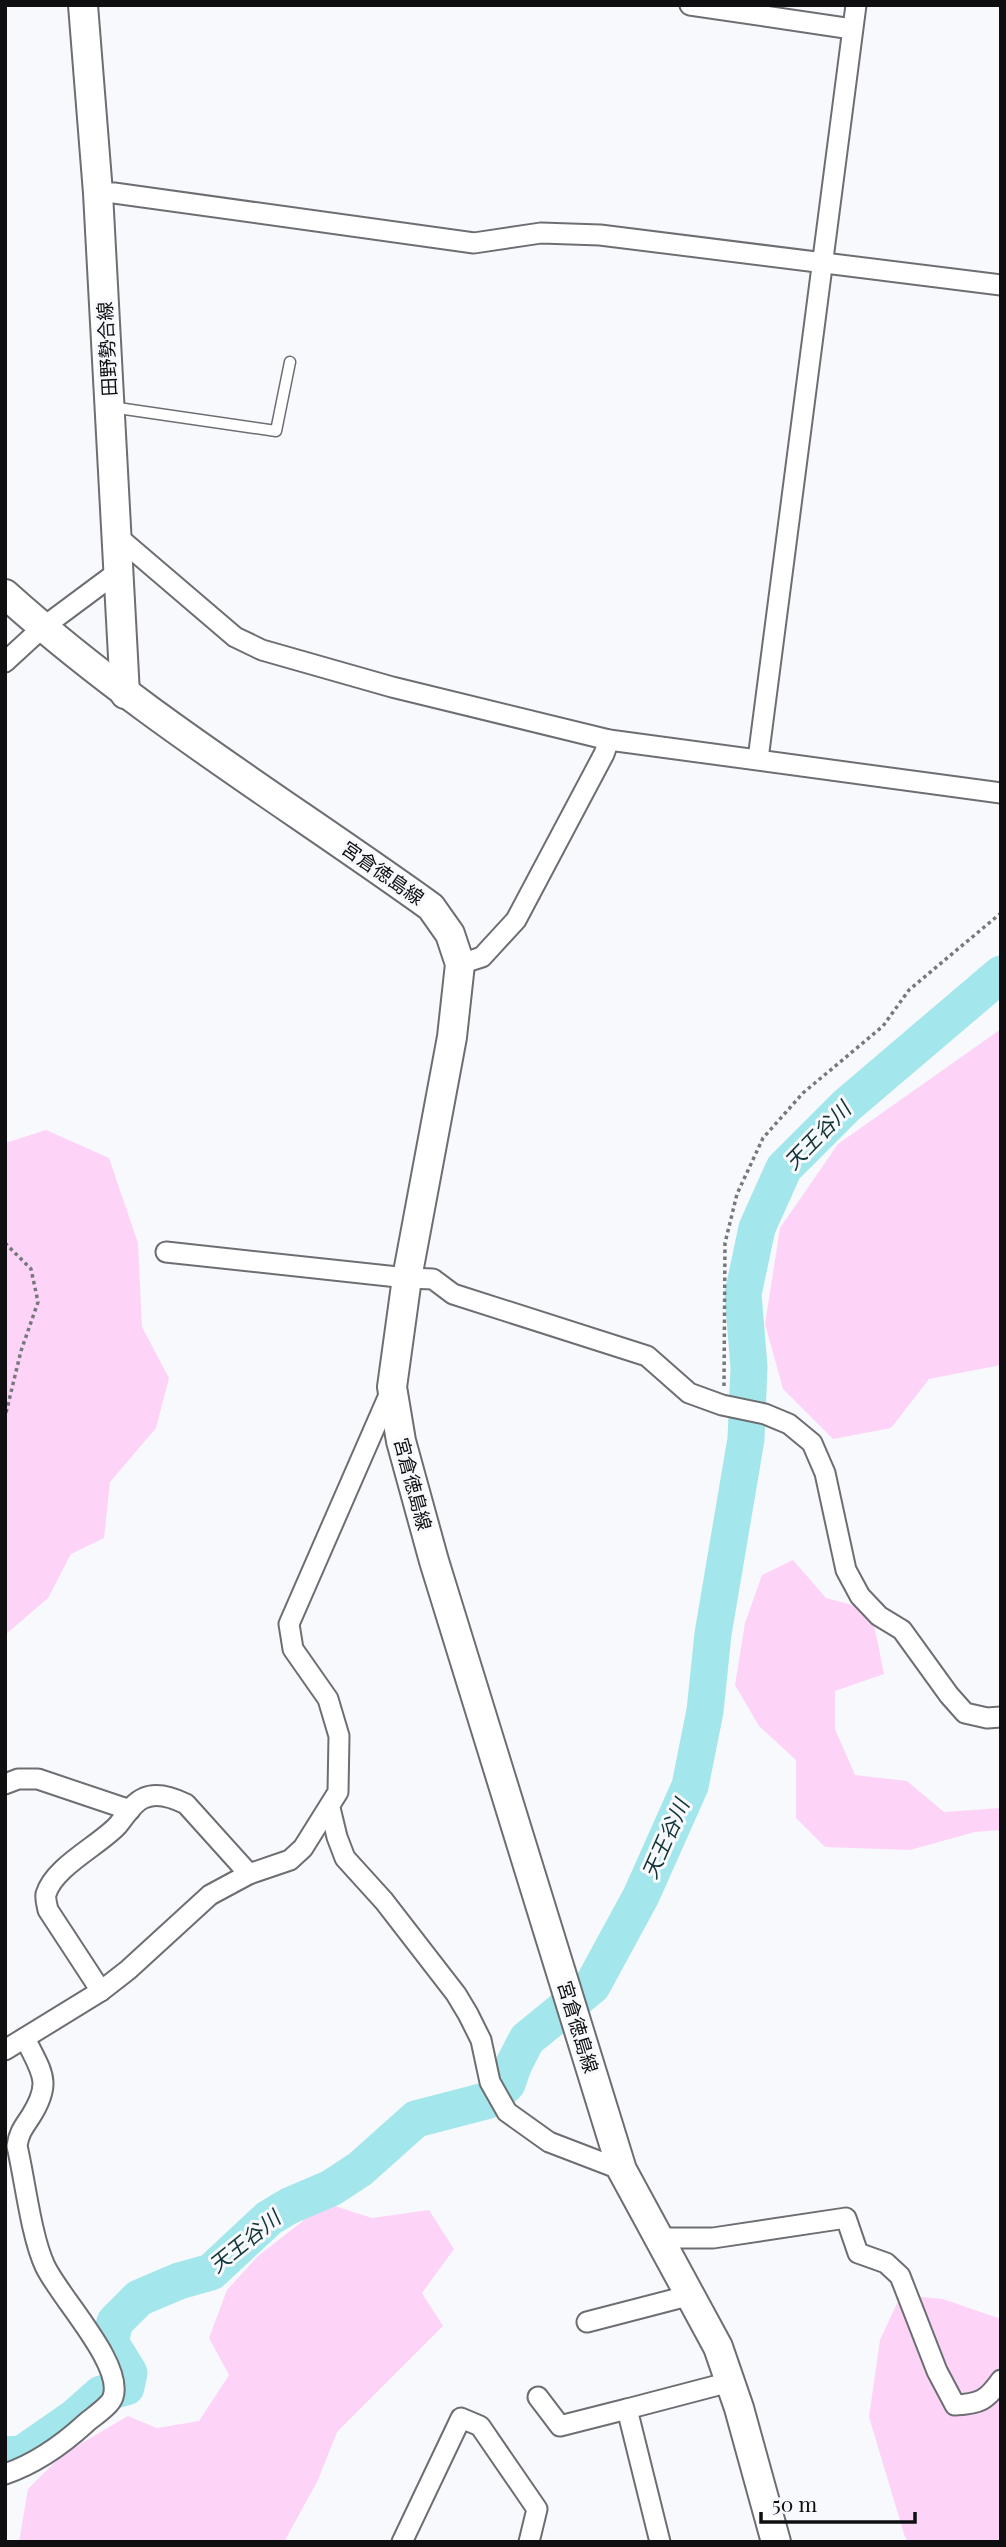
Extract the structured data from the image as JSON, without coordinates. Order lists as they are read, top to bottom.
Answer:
{
  "streets": {
    "main road": ["田野勢合線", "宮倉徳島線"]
  },
  "crossings": [
    ["田野勢合線", "宮倉徳島線"]
  ],
  "water": ["天王谷川"],
  "scale_bar": "50 m"
}
